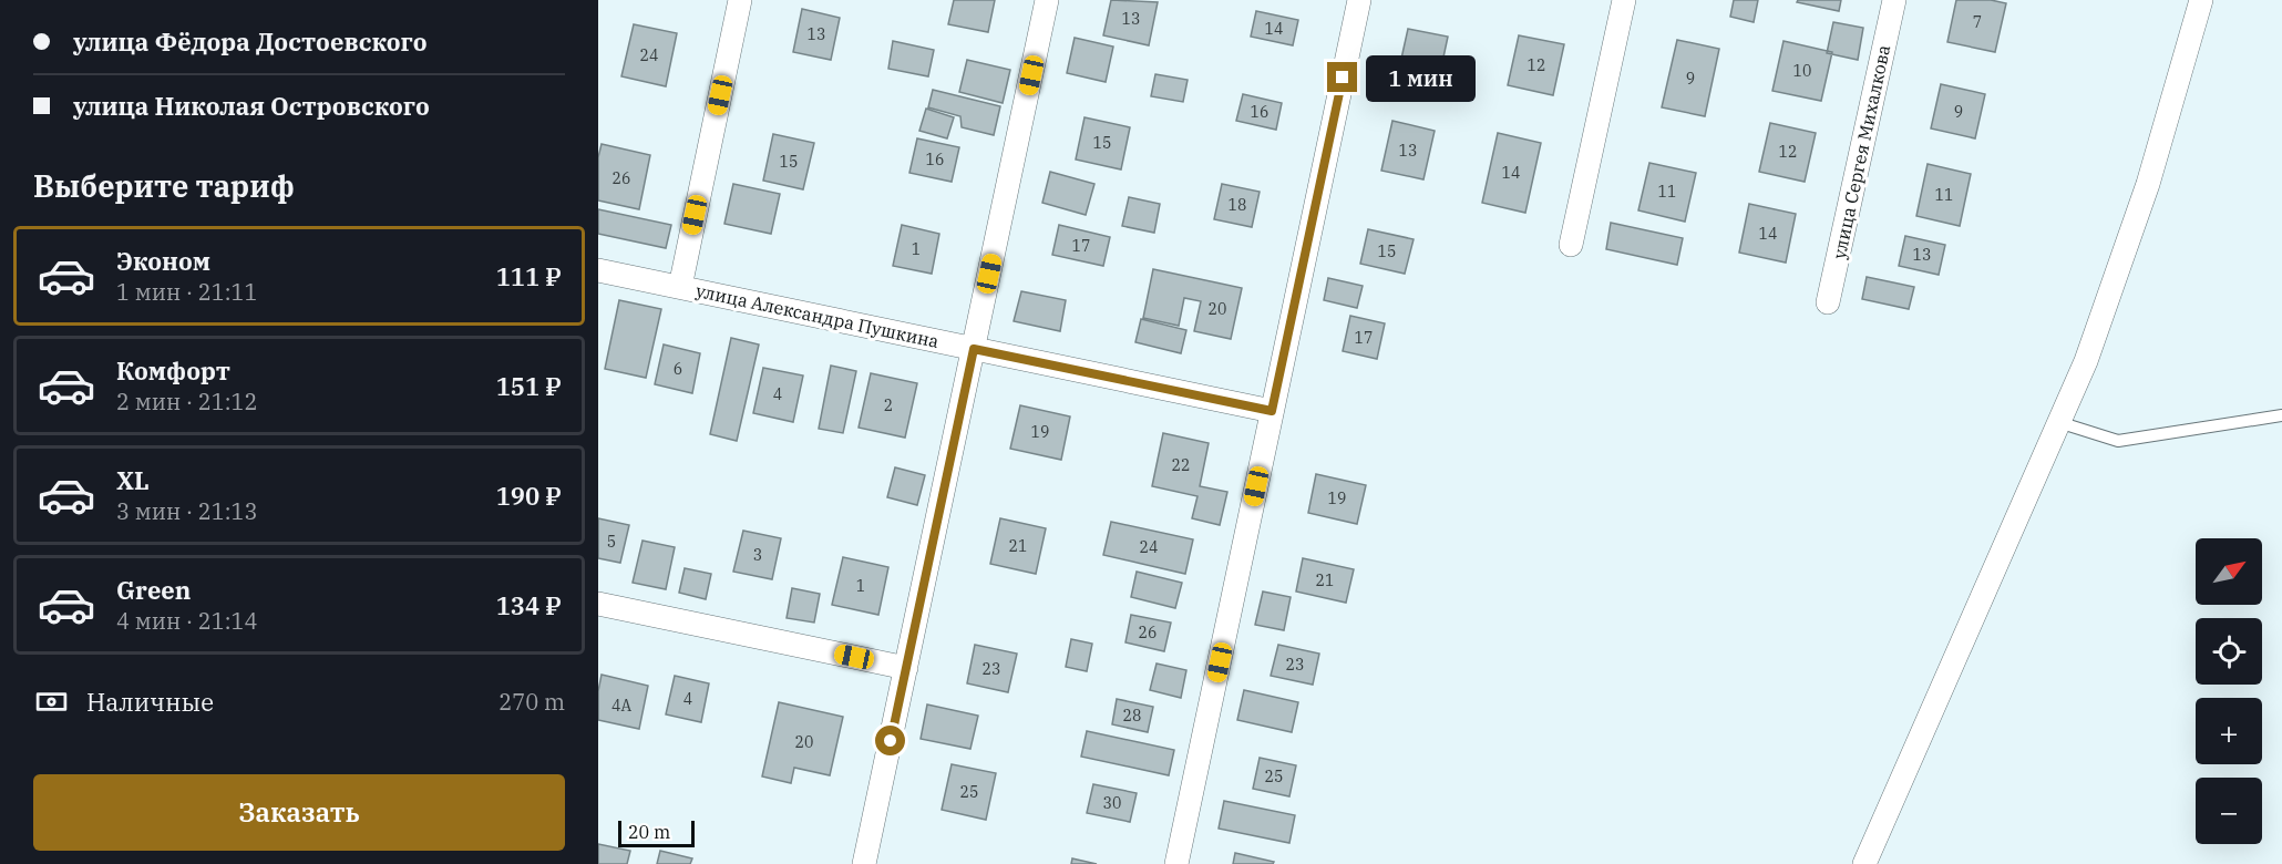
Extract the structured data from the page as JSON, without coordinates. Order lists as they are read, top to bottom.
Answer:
{
  "streets": {
    "street": ["улица Сергея Михалкова", "улица Александра Пушкина"]
  },
  "house_numbers": [
    "13",
    "7",
    "14",
    "13",
    "24",
    "12",
    "10",
    "9",
    "16",
    "9",
    "15",
    "13",
    "12",
    "16",
    "15",
    "14",
    "26",
    "11",
    "11",
    "18",
    "14",
    "17",
    "1",
    "15",
    "13",
    "20",
    "17",
    "6",
    "4",
    "2",
    "19",
    "22",
    "19",
    "5",
    "21",
    "24",
    "3",
    "21",
    "1",
    "26",
    "23",
    "23",
    "4",
    "4А",
    "28",
    "20",
    "25",
    "25",
    "30"
  ],
  "scale_bar": "20 m",
  "north": "top right",
  "page": {
    "banner": ["улица Фёдора Достоевского", "улица Николая Островского"],
    "bubble": "1 мин",
    "heading": "Выберите тариф",
    "list": [
      {
        "name": "Эконом",
        "note": "1 мин · 21:11",
        "value": "111 ₽"
      },
      {
        "name": "Комфорт",
        "note": "2 мин · 21:12",
        "value": "151 ₽"
      },
      {
        "name": "XL",
        "note": "3 мин · 21:13",
        "value": "190 ₽"
      },
      {
        "name": "Green",
        "note": "4 мин · 21:14",
        "value": "134 ₽"
      }
    ],
    "map_buttons": ["+", "−"],
    "pay": ["Наличные", "270 m"],
    "buttons": "Заказать",
    "scale": "20 m"
  }
}
